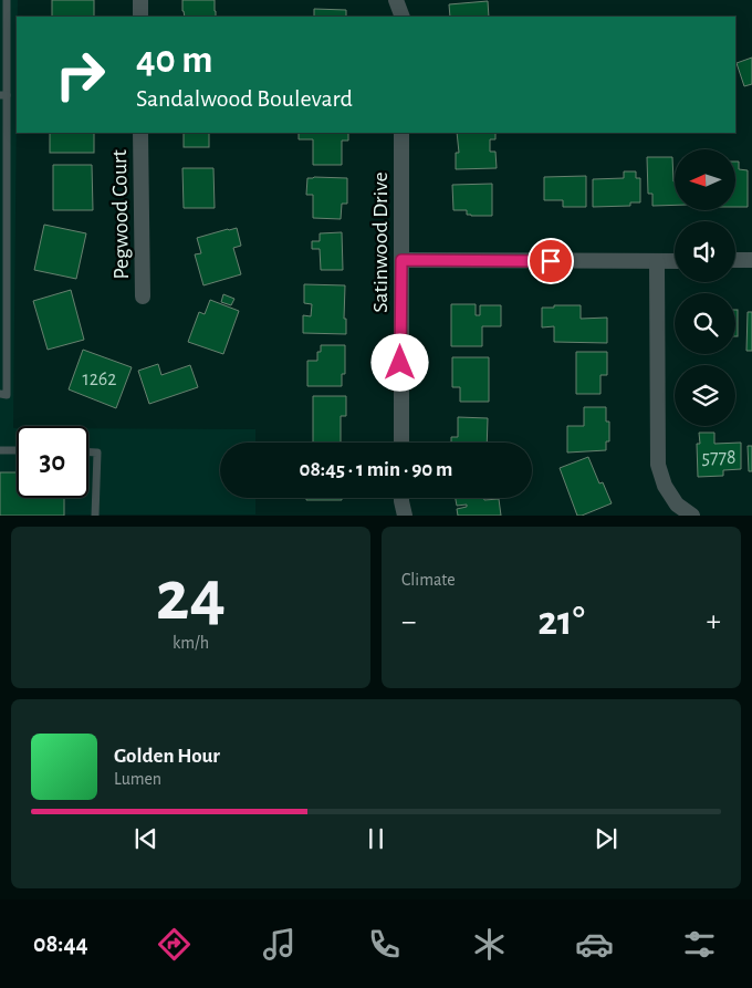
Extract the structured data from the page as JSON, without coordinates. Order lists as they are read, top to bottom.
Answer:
{
  "streets": {
    "street": ["Pegwood Court", "Satinwood Drive"]
  },
  "house_numbers": ["1262", "5778"],
  "north": "left",
  "page": {
    "turn": ["40 m", "Sandalwood Boulevard"],
    "limit": "30",
    "trip": "08:45 · 1 min · 90 m",
    "tile": [
      ["24", "km/h"],
      "Climate"
    ],
    "heat": ["−", "21°", "+"],
    "song": ["Golden Hour", "Lumen"],
    "tabs": "08:44"
  }
}
